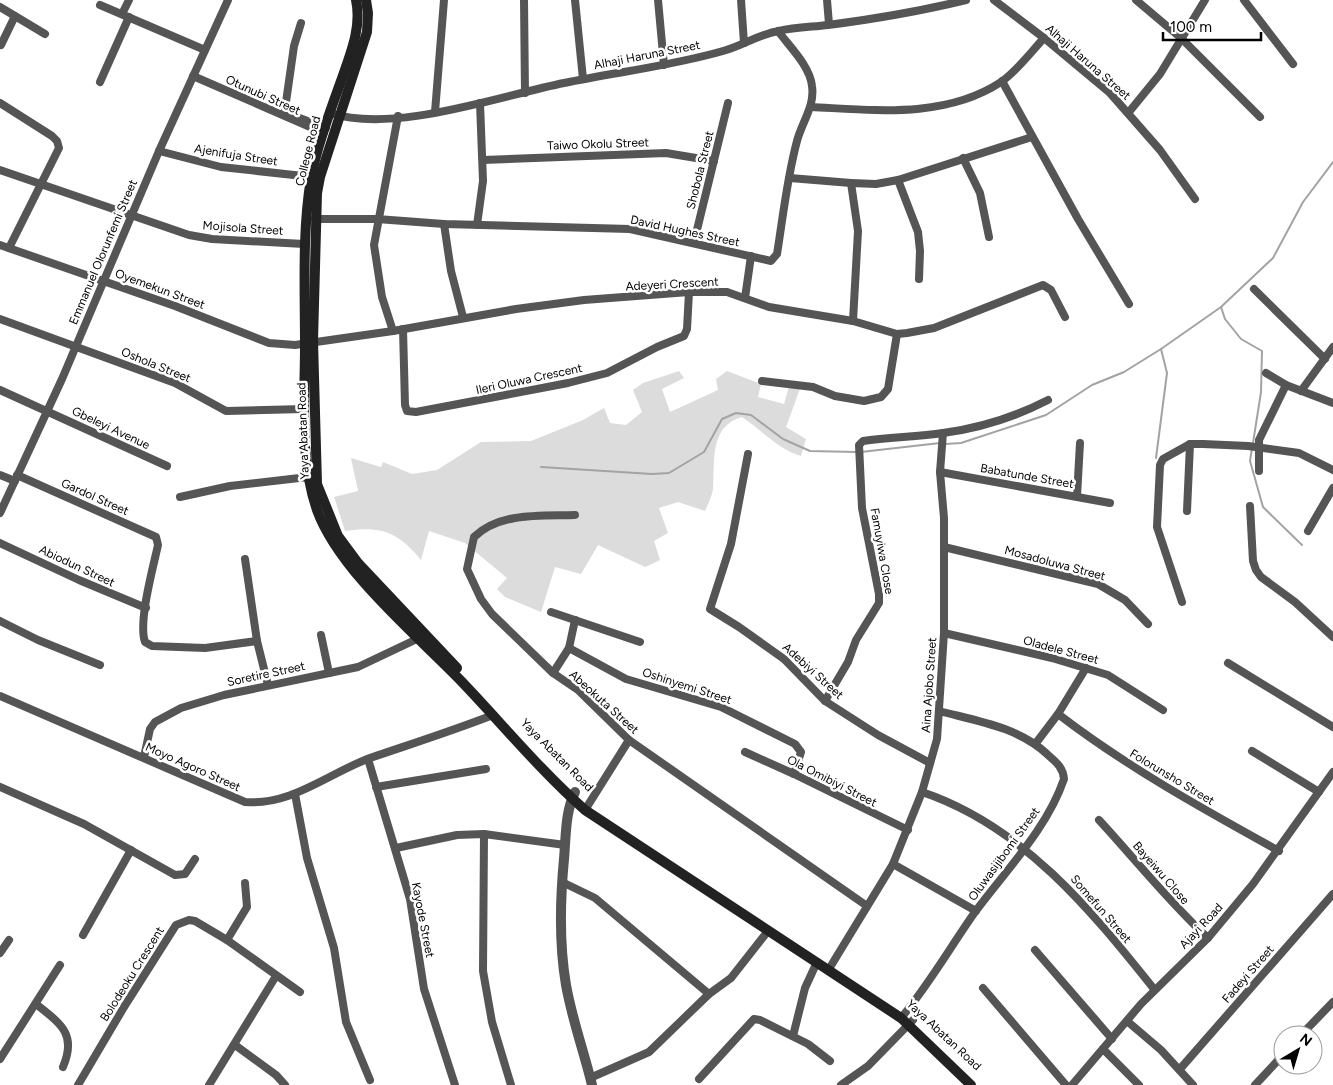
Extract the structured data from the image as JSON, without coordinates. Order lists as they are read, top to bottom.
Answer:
{
  "streets": {
    "main road": ["College Road", "Yaya Abatan Road"],
    "street": [
      "Alhaji Haruna Street",
      "Otunubi Street",
      "Taiwo Okolu Street",
      "Ajenifuja Street",
      "Shobola Street",
      "Mojisola Street",
      "David Hughes Street",
      "Emmanuel Olorunfemi Street",
      "Adeyeri Crescent",
      "Oyemekun Street",
      "Oshola Street",
      "Ileri Oluwa Crescent",
      "Gbeleyi Avenue",
      "Babatunde Street",
      "Gardol Street",
      "Famuyiwa Close",
      "Mosadoluwa Street",
      "Abiodun Street",
      "Oladele Street",
      "Adebiyi Street",
      "Soretire Street",
      "Aina Ajobo Street",
      "Oshinyemi Street",
      "Abeokuta Street",
      "Moyo Agoro Street",
      "Folorunsho Street",
      "Ola Omibiyi Street",
      "Oluwasijibomi Street",
      "Bayeiwu Close",
      "Somefun Street",
      "Kayode Street",
      "Ajayi Road",
      "Bolodeoku Crescent",
      "Fadeyi Street"
    ]
  },
  "crossings": [
    ["Alhaji Haruna Street", "College Road"],
    ["Alhaji Haruna Street", "David Hughes Street"],
    ["Otunubi Street", "College Road"],
    ["Otunubi Street", "Emmanuel Olorunfemi Street"],
    ["Taiwo Okolu Street", "Shobola Street"],
    ["College Road", "Ajenifuja Street"],
    ["College Road", "Mojisola Street"],
    ["College Road", "David Hughes Street"],
    ["College Road", "Adeyeri Crescent"],
    ["College Road", "Oyemekun Street"],
    ["College Road", "Yaya Abatan Road"],
    ["Ajenifuja Street", "Emmanuel Olorunfemi Street"],
    ["Shobola Street", "David Hughes Street"],
    ["Mojisola Street", "Emmanuel Olorunfemi Street"],
    ["Emmanuel Olorunfemi Street", "Oyemekun Street"],
    ["Emmanuel Olorunfemi Street", "Oshola Street"],
    ["Emmanuel Olorunfemi Street", "Gbeleyi Avenue"],
    ["Emmanuel Olorunfemi Street", "Gardol Street"],
    ["Adeyeri Crescent", "Oyemekun Street"],
    ["Adeyeri Crescent", "Ileri Oluwa Crescent"],
    ["Adeyeri Crescent", "Yaya Abatan Road"],
    ["Oyemekun Street", "Yaya Abatan Road"],
    ["Oshola Street", "Yaya Abatan Road"],
    ["Yaya Abatan Road", "Soretire Street"],
    ["Yaya Abatan Road", "Aina Ajobo Street"],
    ["Yaya Abatan Road", "Moyo Agoro Street"],
    ["Yaya Abatan Road", "Oluwasijibomi Street"],
    ["Babatunde Street", "Aina Ajobo Street"],
    ["Gardol Street", "Abiodun Street"],
    ["Famuyiwa Close", "Adebiyi Street"],
    ["Famuyiwa Close", "Aina Ajobo Street"],
    ["Mosadoluwa Street", "Aina Ajobo Street"],
    ["Oladele Street", "Aina Ajobo Street"],
    ["Adebiyi Street", "Aina Ajobo Street"],
    ["Soretire Street", "Moyo Agoro Street"],
    ["Aina Ajobo Street", "Abeokuta Street"],
    ["Aina Ajobo Street", "Ola Omibiyi Street"],
    ["Aina Ajobo Street", "Oluwasijibomi Street"],
    ["Aina Ajobo Street", "Somefun Street"],
    ["Oshinyemi Street", "Ola Omibiyi Street"],
    ["Moyo Agoro Street", "Kayode Street"],
    ["Folorunsho Street", "Ajayi Road"],
    ["Oluwasijibomi Street", "Somefun Street"],
    ["Bayeiwu Close", "Ajayi Road"],
    ["Somefun Street", "Ajayi Road"]
  ],
  "scale_bar": "100 m",
  "north": "top right"
}
